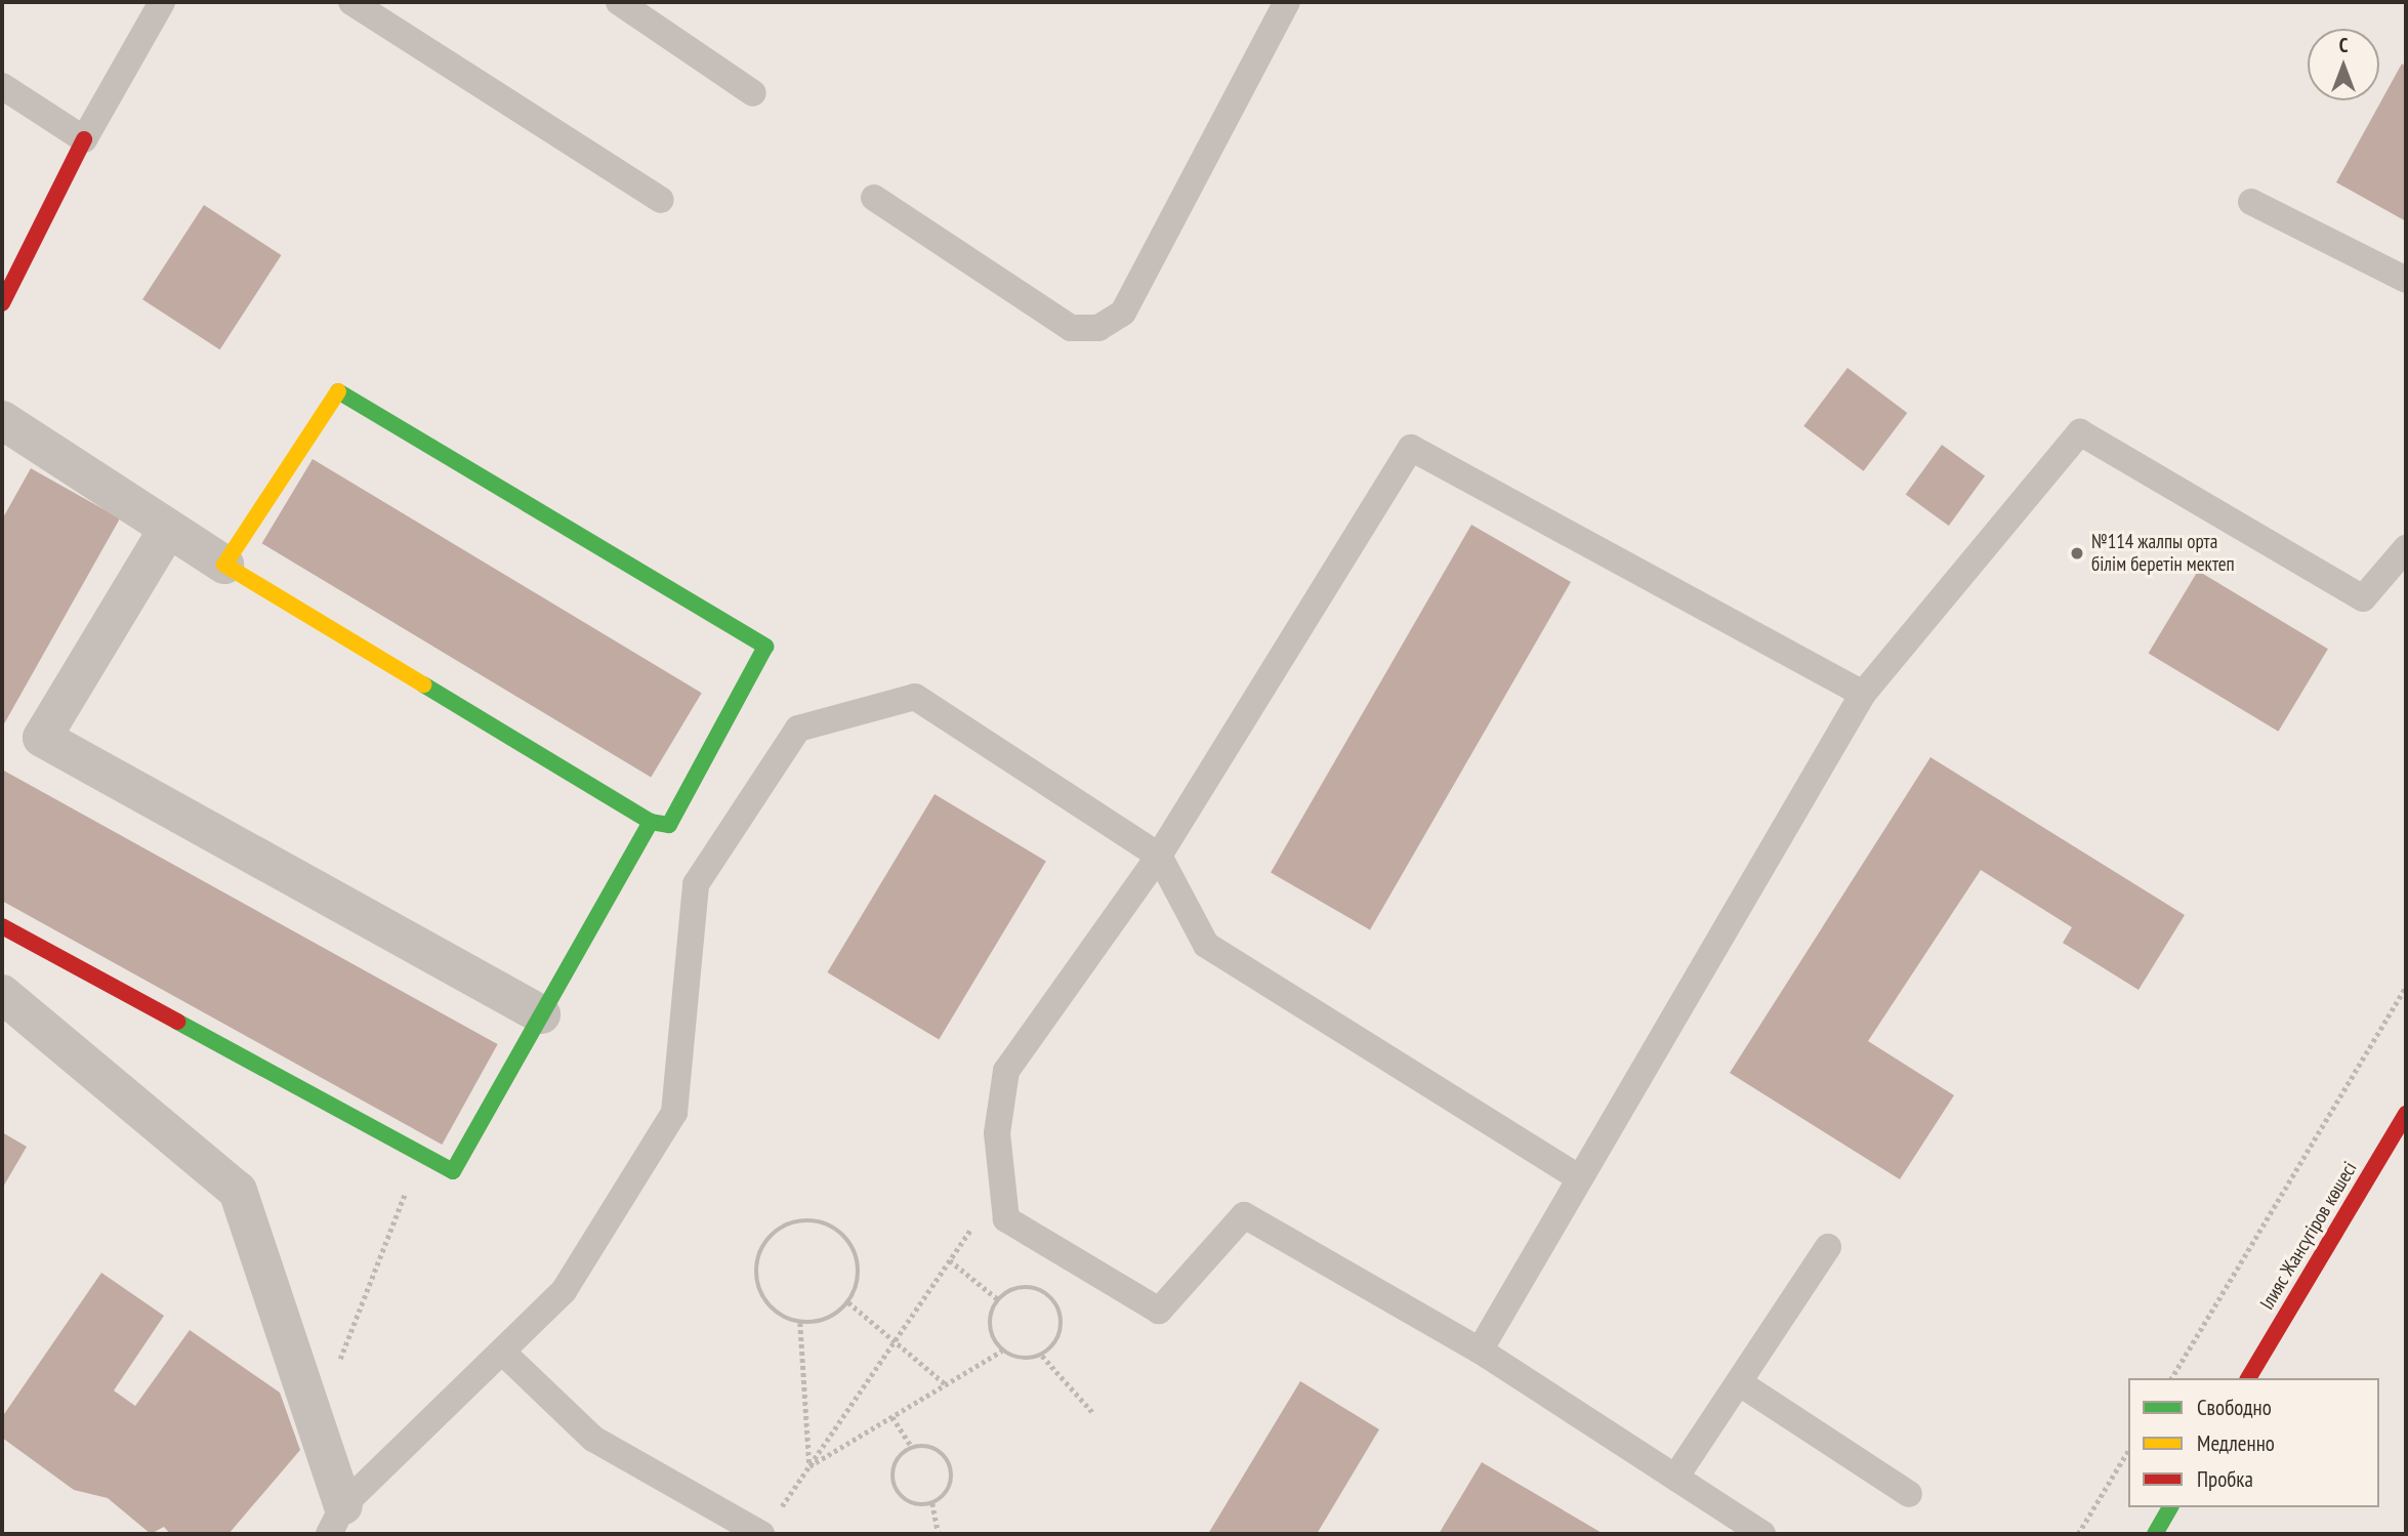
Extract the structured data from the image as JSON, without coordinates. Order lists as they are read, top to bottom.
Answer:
{
  "streets": {
    "street": ["Ілияс Жансүгіров көшесі"]
  },
  "places": ["№114 жалпы орта білім беретін мектеп"],
  "legend": ["Свободно", "Медленно", "Пробка"],
  "north": "top"
}
